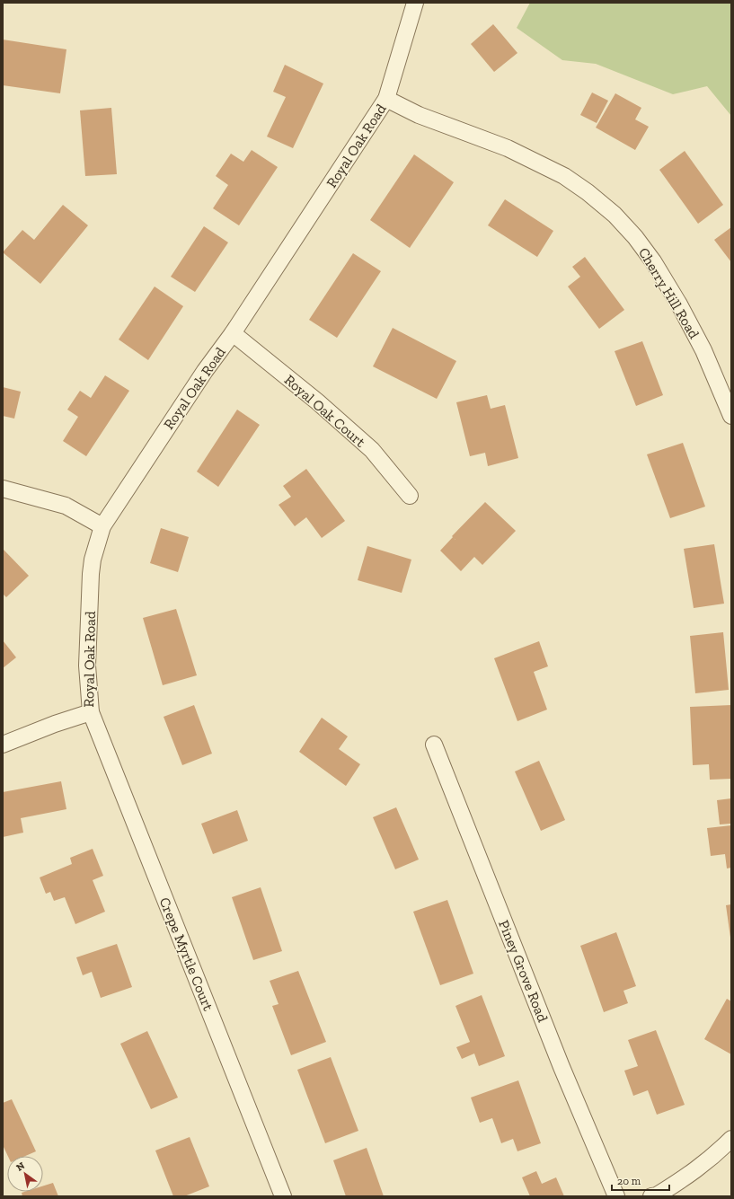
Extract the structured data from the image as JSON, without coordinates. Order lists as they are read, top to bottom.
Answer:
{
  "streets": {
    "street": [
      "Royal Oak Road",
      "Cherry Hill Road",
      "Royal Oak Court",
      "Crepe Myrtle Court",
      "Piney Grove Road"
    ]
  },
  "crossings": [
    ["Royal Oak Road", "Cherry Hill Road"],
    ["Royal Oak Road", "Royal Oak Court"],
    ["Royal Oak Road", "Crepe Myrtle Court"]
  ],
  "scale_bar": "20 m",
  "north": "top left"
}
